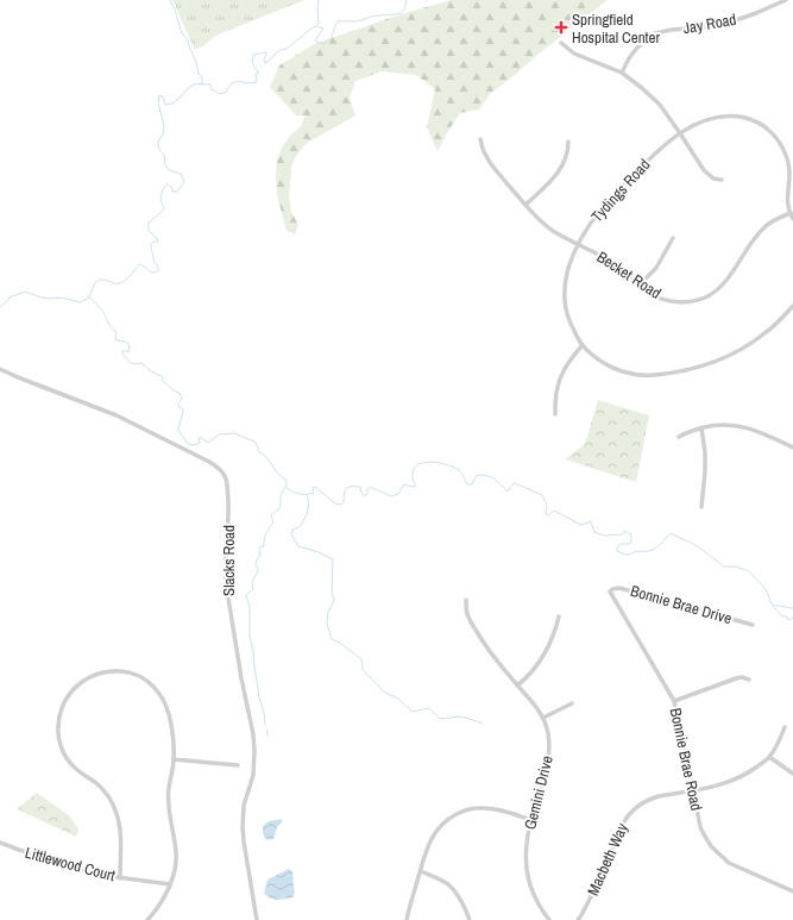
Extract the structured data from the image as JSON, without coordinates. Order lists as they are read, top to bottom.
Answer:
{
  "streets": {
    "street": [
      "Jay Road",
      "Tydings Road",
      "Becket Road",
      "Slacks Road",
      "Bonnie Brae Drive",
      "Bonnie Brae Road",
      "Gemini Drive",
      "Macbeth Way",
      "Littlewood Court"
    ]
  },
  "crossings": [
    ["Tydings Road", "Becket Road"],
    ["Bonnie Brae Drive", "Bonnie Brae Road"],
    ["Bonnie Brae Road", "Macbeth Way"]
  ],
  "places": {
    "health": ["Springfield Hospital Center"]
  }
}
